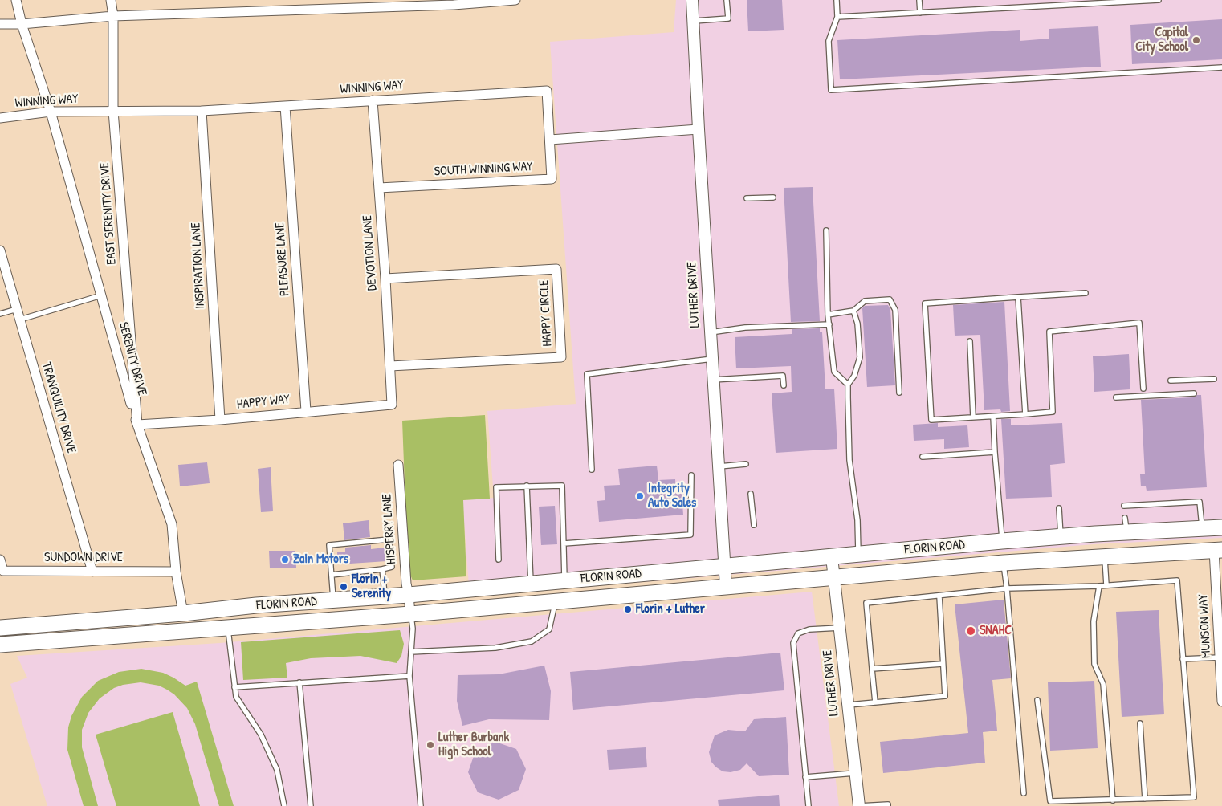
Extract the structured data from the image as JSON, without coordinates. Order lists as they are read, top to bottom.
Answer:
{
  "streets": {
    "main road": ["FLORIN ROAD"],
    "street": [
      "WINNING WAY",
      "SOUTH WINNING WAY",
      "EAST SERENITY DRIVE",
      "DEVOTION LANE",
      "PLEASURE LANE",
      "INSPIRATION LANE",
      "LUTHER DRIVE",
      "HAPPY CIRCLE",
      "SERENITY DRIVE",
      "HAPPY WAY",
      "TRANQUILITY DRIVE",
      "HISPERRY LANE",
      "SUNDOWN DRIVE",
      "MUNSON WAY"
    ]
  },
  "crossings": [
    ["WINNING WAY", "SOUTH WINNING WAY"],
    ["WINNING WAY", "EAST SERENITY DRIVE"],
    ["WINNING WAY", "DEVOTION LANE"],
    ["WINNING WAY", "PLEASURE LANE"],
    ["WINNING WAY", "INSPIRATION LANE"],
    ["WINNING WAY", "SERENITY DRIVE"],
    ["SOUTH WINNING WAY", "DEVOTION LANE"],
    ["EAST SERENITY DRIVE", "SERENITY DRIVE"],
    ["EAST SERENITY DRIVE", "HAPPY WAY"],
    ["DEVOTION LANE", "HAPPY CIRCLE"],
    ["DEVOTION LANE", "HAPPY WAY"],
    ["PLEASURE LANE", "HAPPY WAY"],
    ["INSPIRATION LANE", "HAPPY WAY"],
    ["LUTHER DRIVE", "FLORIN ROAD"],
    ["SERENITY DRIVE", "HAPPY WAY"],
    ["SERENITY DRIVE", "FLORIN ROAD"],
    ["SERENITY DRIVE", "SUNDOWN DRIVE"],
    ["TRANQUILITY DRIVE", "SUNDOWN DRIVE"],
    ["HISPERRY LANE", "FLORIN ROAD"],
    ["FLORIN ROAD", "MUNSON WAY"]
  ],
  "places": [
    "Capital City School",
    "Integrity Auto Sales",
    "Zain Motors",
    "Florin + Serenity",
    "Florin + Luther",
    "SNAHC",
    "Luther Burbank High School"
  ]
}
